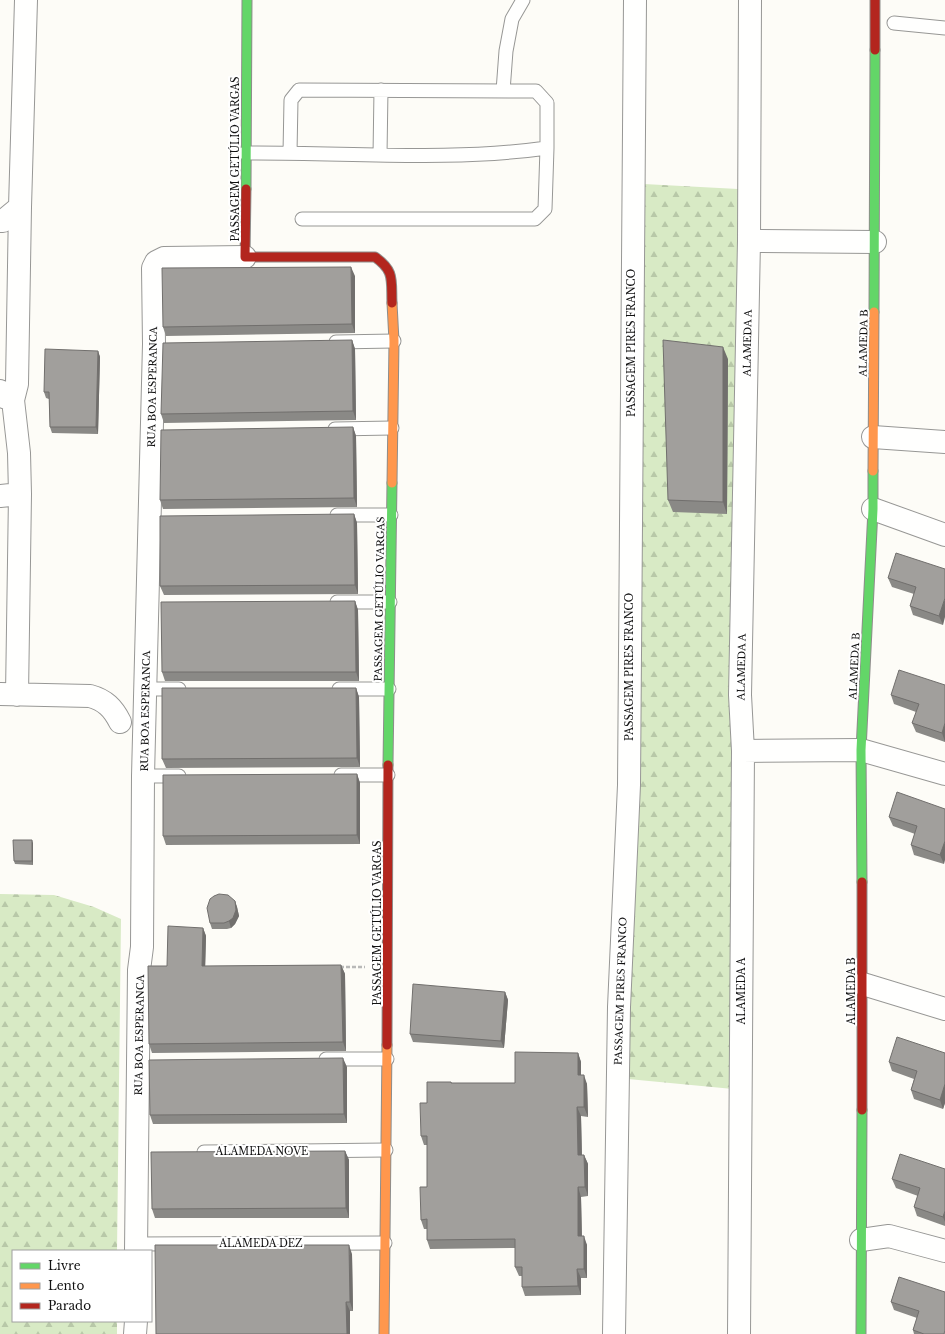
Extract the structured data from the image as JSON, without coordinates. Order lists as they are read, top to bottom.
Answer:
{
  "streets": {
    "street": [
      "PASSAGEM GETÚLIO VARGAS",
      "PASSAGEM PIRES FRANCO",
      "ALAMEDA A",
      "ALAMEDA B",
      "RUA BOA ESPERANCA"
    ],
    "lane": ["ALAMEDA NOVE", "ALAMEDA DEZ"]
  },
  "crossings": [
    ["PASSAGEM GETÚLIO VARGAS", "RUA BOA ESPERANCA"],
    ["PASSAGEM GETÚLIO VARGAS", "ALAMEDA NOVE"],
    ["PASSAGEM GETÚLIO VARGAS", "ALAMEDA DEZ"],
    ["RUA BOA ESPERANCA", "ALAMEDA DEZ"]
  ],
  "legend": ["Livre", "Lento", "Parado"]
}
